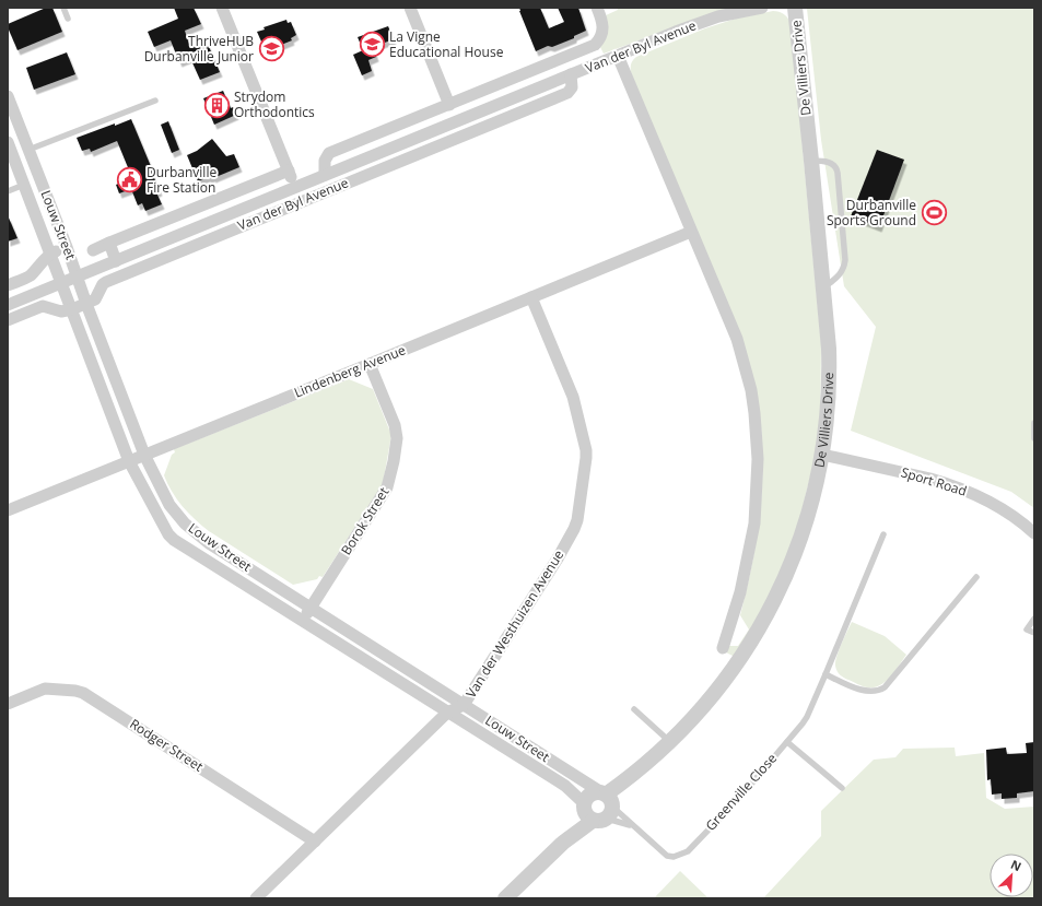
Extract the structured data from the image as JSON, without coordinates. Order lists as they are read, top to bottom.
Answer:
{
  "streets": {
    "street": [
      "Van der Byl Avenue",
      "De Villiers Drive",
      "Louw Street",
      "Lindenberg Avenue",
      "Sport Road",
      "Borok Street",
      "Van der Westhuizen Avenue",
      "Rodger Street"
    ],
    "lane": ["Greenville Close"]
  },
  "crossings": [
    ["Van der Byl Avenue", "Louw Street"],
    ["De Villiers Drive", "Louw Street"],
    ["De Villiers Drive", "Sport Road"],
    ["De Villiers Drive", "Greenville Close"],
    ["Louw Street", "Lindenberg Avenue"],
    ["Louw Street", "Borok Street"],
    ["Louw Street", "Van der Westhuizen Avenue"],
    ["Louw Street", "Greenville Close"],
    ["Lindenberg Avenue", "Borok Street"],
    ["Lindenberg Avenue", "Van der Westhuizen Avenue"],
    ["Van der Westhuizen Avenue", "Rodger Street"]
  ],
  "places": {
    "school or university": ["La Vigne Educational House", "ThriveHUB Durbanville Junior"],
    "building": ["Strydom Orthodontics"],
    "public building": ["Durbanville Fire Station"],
    "sports": ["Durbanville Sports Ground"]
  },
  "north": "top right"
}
